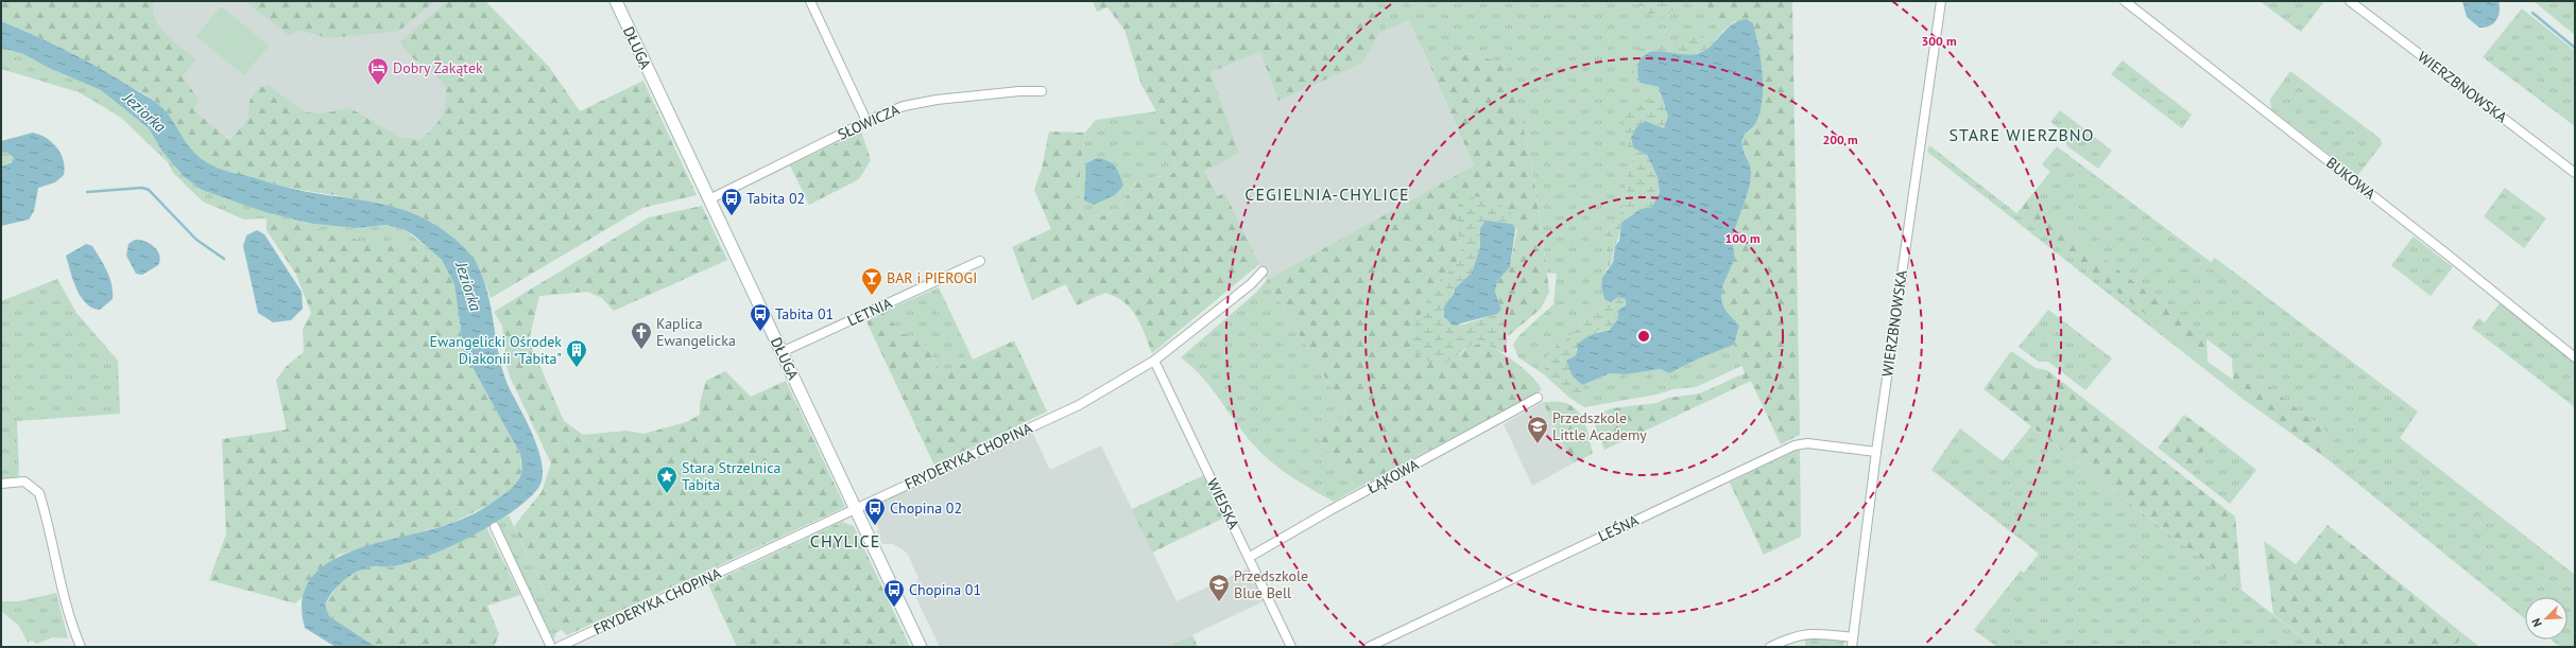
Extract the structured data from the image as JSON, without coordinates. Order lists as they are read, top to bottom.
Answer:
{
  "streets": {
    "street": [
      "DŁUGA",
      "WIERZBNOWSKA",
      "SŁOWICZA",
      "BUKOWA",
      "LETNIA",
      "FRYDERYKA CHOPINA",
      "ŁĄKOWA",
      "WIEJSKA",
      "LEŚNA"
    ]
  },
  "crossings": [
    ["DŁUGA", "SŁOWICZA"],
    ["DŁUGA", "LETNIA"],
    ["DŁUGA", "FRYDERYKA CHOPINA"],
    ["WIERZBNOWSKA", "LEŚNA"],
    ["FRYDERYKA CHOPINA", "WIEJSKA"],
    ["ŁĄKOWA", "WIEJSKA"]
  ],
  "districts": ["STARE WIERZBNO", "CEGIELNIA-CHYLICE", "CHYLICE"],
  "water": ["Jeziorka"],
  "places": {
    "hotel": ["Dobry Zakątek"],
    "bus stop": [
      "Tabita 02",
      "Tabita 01",
      "Chopina 02",
      "Chopina 01"
    ],
    "bar": ["BAR i PIEROGI"],
    "church": ["Kaplica Ewangelicka"],
    "building": ["Ewangelicki Ośrodek Diakonii \"Tabita\""],
    "school or university": ["Przedszkole Little Academy", "Przedszkole Blue Bell"],
    "place": ["Stara Strzelnica Tabita"]
  },
  "north": "bottom left",
  "rings": ["300 m", "200 m", "100 m"]
}
